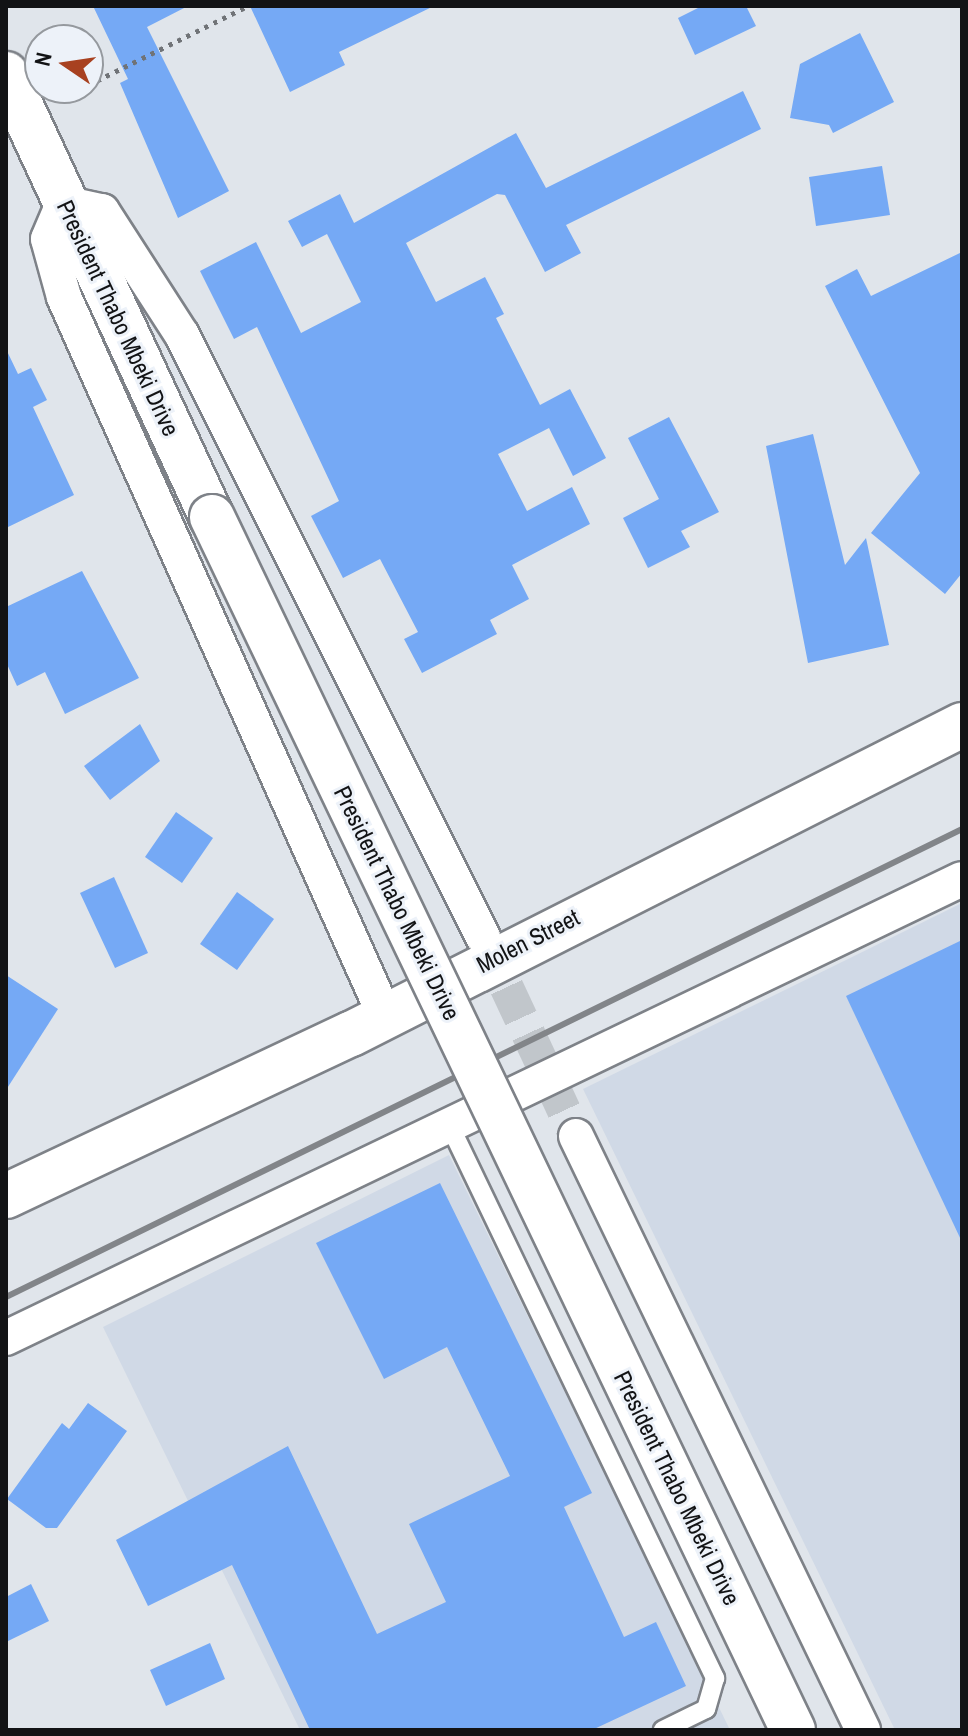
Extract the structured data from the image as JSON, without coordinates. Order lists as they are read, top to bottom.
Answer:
{
  "streets": {
    "street": ["President Thabo Mbeki Drive", "Molen Street"]
  },
  "north": "left"
}
